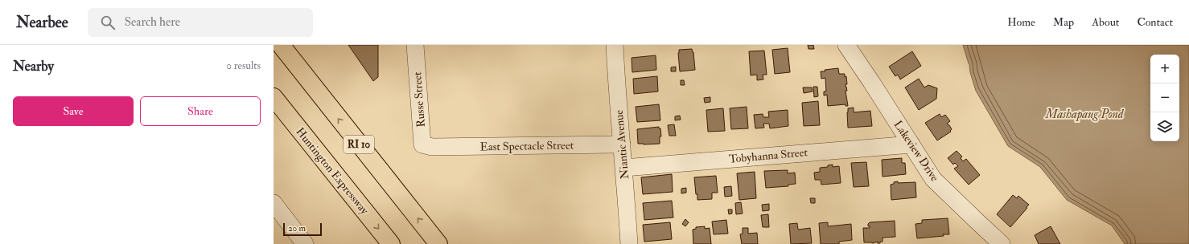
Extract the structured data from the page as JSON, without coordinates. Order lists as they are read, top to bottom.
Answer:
{
  "streets": {
    "highway": ["RI 10", "Huntington Expressway"],
    "street": [
      "Russe Street",
      "Niantic Avenue",
      "East Spectacle Street",
      "Lakeview Drive",
      "Tobyhanna Street"
    ]
  },
  "crossings": [
    ["Russe Street", "East Spectacle Street"],
    ["Niantic Avenue", "East Spectacle Street"],
    ["Niantic Avenue", "Tobyhanna Street"],
    ["Lakeview Drive", "Tobyhanna Street"]
  ],
  "water": ["Mashapaug Pond"],
  "scale_bar": "20 m",
  "page": {
    "header": "Nearbee",
    "search": "Search here",
    "nav": [
      "Home",
      "Map",
      "About",
      "Contact"
    ],
    "heading": ["Nearby", "0 results"],
    "map_buttons": ["+", "−"],
    "buttons": ["Save", "Share"],
    "scale": "20 m"
  }
}
